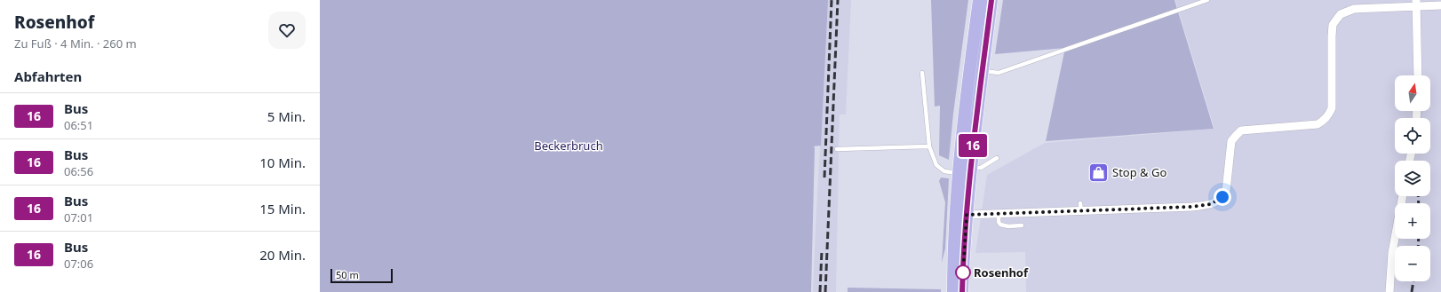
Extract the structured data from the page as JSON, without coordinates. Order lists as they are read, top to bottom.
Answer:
{
  "parks": ["Beckerbruch"],
  "places": {
    "shop": ["Stop & Go"],
    "other": ["Rosenhof"]
  },
  "lines": ["bus line 16"],
  "scale_bar": "50 m",
  "north": "top",
  "page": {
    "heading": [
      ["Rosenhof", "Zu Fuß · 4 Min. · 260 m"],
      "Abfahrten"
    ],
    "on_map": "16",
    "map_buttons": ["+", "−"],
    "list": [
      {
        "mark": "16",
        "name": "Bus",
        "note": "06:51",
        "value": "5 Min."
      },
      {
        "mark": "16",
        "name": "Bus",
        "note": "06:56",
        "value": "10 Min."
      },
      {
        "mark": "16",
        "name": "Bus",
        "note": "07:01",
        "value": "15 Min."
      },
      {
        "mark": "16",
        "name": "Bus",
        "note": "07:06",
        "value": "20 Min."
      }
    ],
    "scale": "50 m"
  }
}
